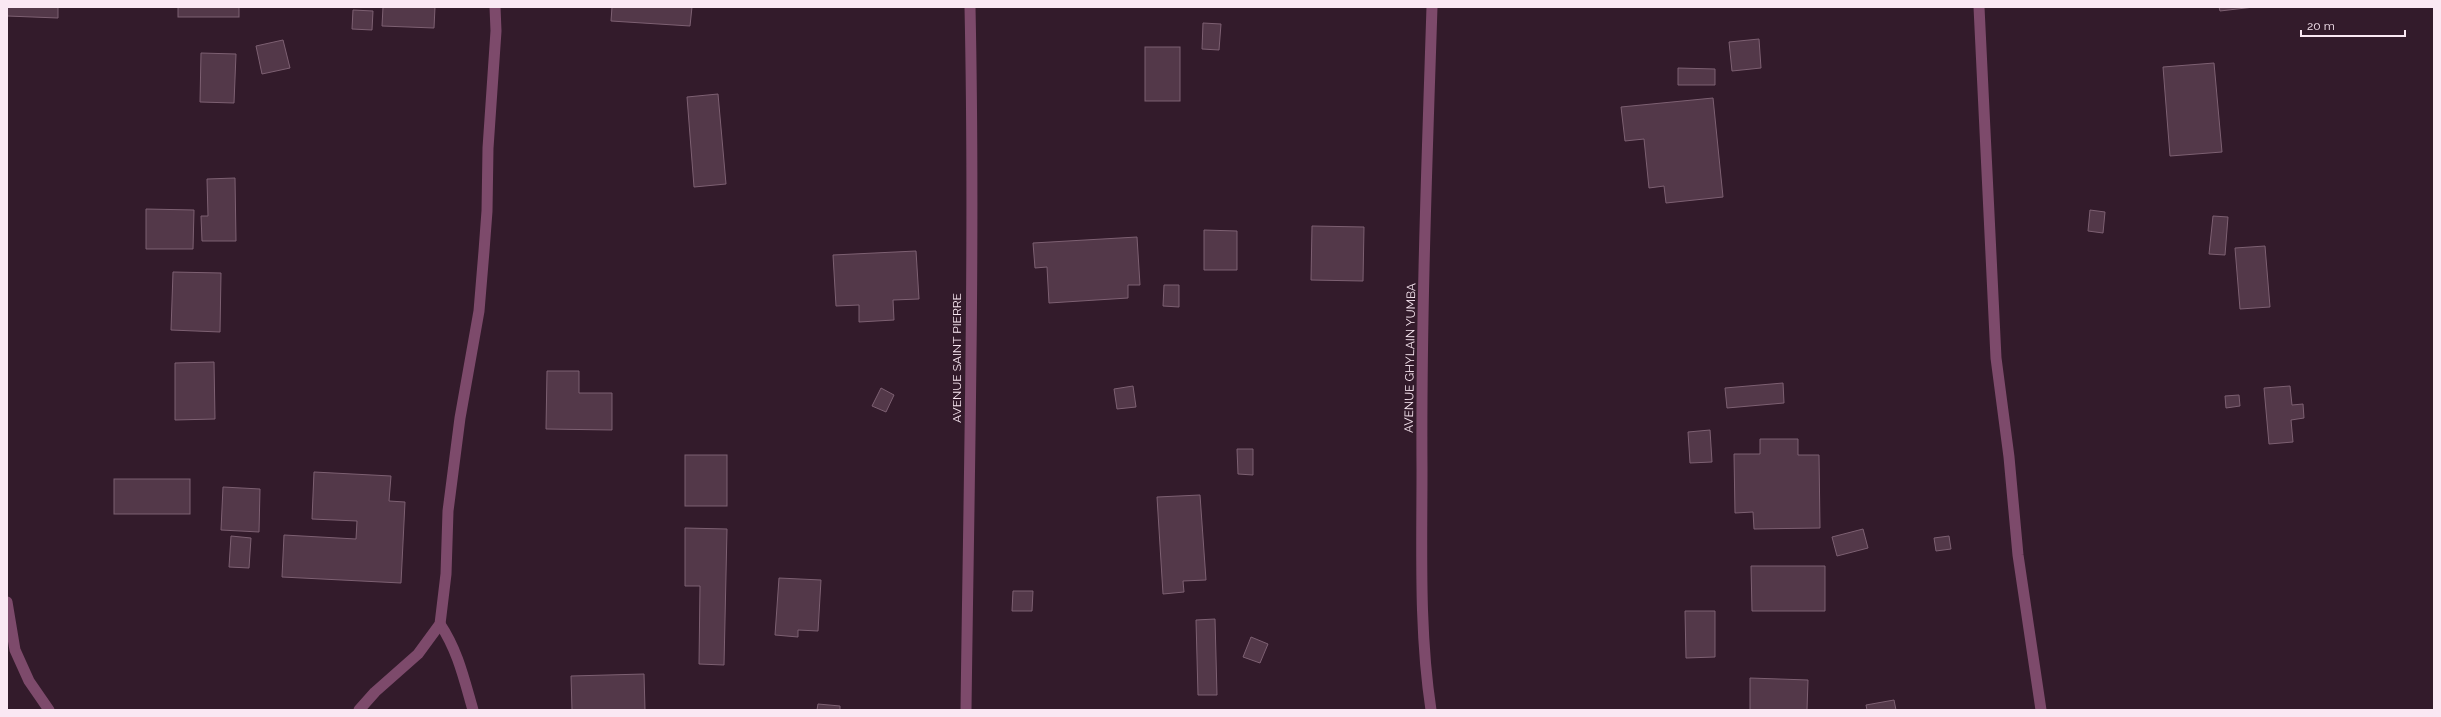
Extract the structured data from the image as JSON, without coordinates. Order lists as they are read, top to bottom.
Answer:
{
  "streets": {
    "street": ["AVENUE SAINT PIERRE", "AVENUE GHYLAIN YUMBA"]
  },
  "scale_bar": "20 m"
}
